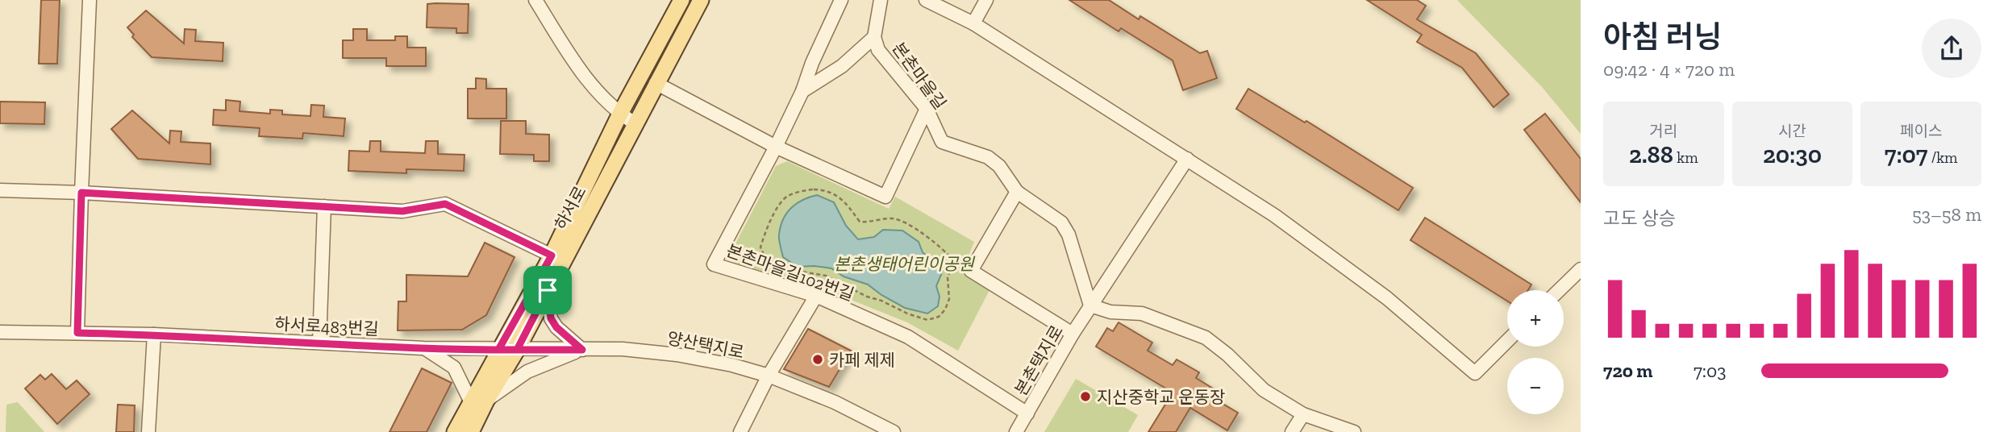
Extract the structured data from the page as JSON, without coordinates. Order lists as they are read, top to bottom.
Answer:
{
  "streets": {
    "main road": ["하서로"],
    "street": [
      "본촌마을길",
      "본촌마을길102번길",
      "하서로483번길",
      "양산택지로",
      "본촌택지로"
    ]
  },
  "crossings": [
    ["본촌마을길", "본촌택지로"],
    ["하서로", "하서로483번길"],
    ["하서로", "양산택지로"],
    ["본촌마을길102번길", "본촌택지로"],
    ["하서로483번길", "양산택지로"]
  ],
  "parks": ["본촌생태어린이공원"],
  "places": ["카페 제제", "지산중학교 운동장"],
  "page": {
    "heading": ["아침 러닝", "09:42 · 4 × 720 m"],
    "stats": [
      ["거리", "2.88 km"],
      ["시간", "20:30"],
      ["페이스", "7:07 /km"]
    ],
    "chart": ["고도 상승", "53–58 m"],
    "map_buttons": ["+", "−"],
    "list": [
      {
        "name": "720 m",
        "note": "7:03"
      }
    ]
  }
}
